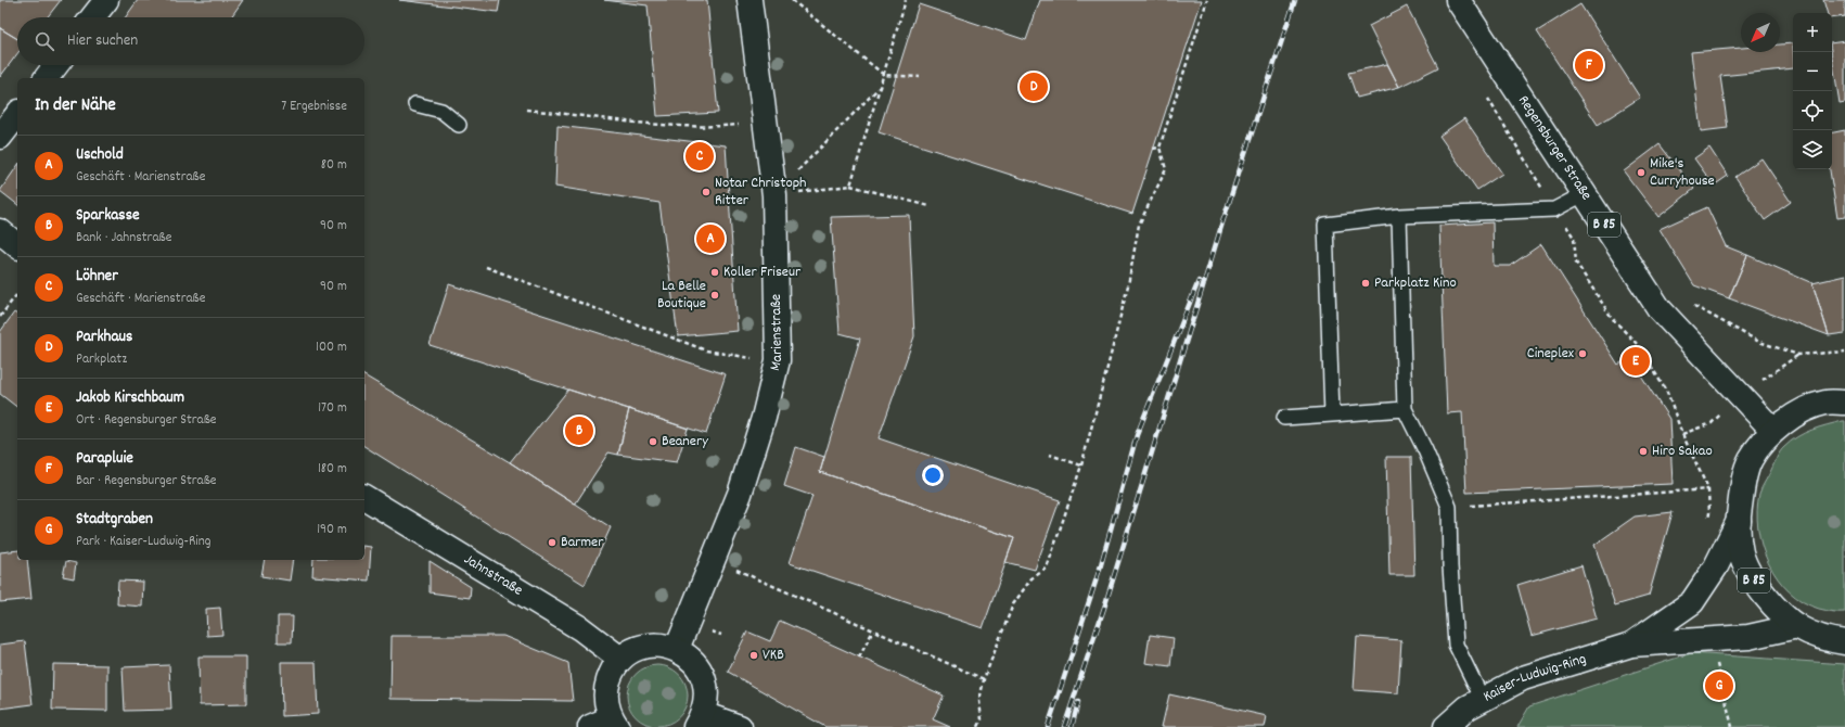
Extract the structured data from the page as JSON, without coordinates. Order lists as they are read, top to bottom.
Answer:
{
  "streets": {
    "main road": [
      "Regensburger Straße",
      "B 85",
      "Marienstraße",
      "Jahnstraße",
      "Kaiser-Ludwig-Ring"
    ]
  },
  "crossings": [
    ["Regensburger Straße", "B 85"],
    ["B 85", "Kaiser-Ludwig-Ring"]
  ],
  "places": [
    "Mike's Curryhouse",
    "Notar Christoph Ritter",
    "Koller Friseur",
    "Parkplatz Kino",
    "La Belle Boutique",
    "Cineplex",
    "Beanery",
    "Hiro Sakao",
    "Barmer",
    "VKB"
  ],
  "north": "bottom left",
  "page": {
    "map_buttons": ["+", "−"],
    "search": "Hier suchen",
    "pins": [
      "F",
      "D",
      "C",
      "A",
      "E",
      "B",
      "G"
    ],
    "heading": ["In der Nähe", "7 Ergebnisse"],
    "list": [
      {
        "mark": "A",
        "name": "Uschold",
        "note": "Geschäft · Marienstraße",
        "value": "80 m"
      },
      {
        "mark": "B",
        "name": "Sparkasse",
        "note": "Bank · Jahnstraße",
        "value": "90 m"
      },
      {
        "mark": "C",
        "name": "Löhner",
        "note": "Geschäft · Marienstraße",
        "value": "90 m"
      },
      {
        "mark": "D",
        "name": "Parkhaus",
        "note": "Parkplatz",
        "value": "100 m"
      },
      {
        "mark": "E",
        "name": "Jakob Kirschbaum",
        "note": "Ort · Regensburger Straße",
        "value": "170 m"
      },
      {
        "mark": "F",
        "name": "Parapluie",
        "note": "Bar · Regensburger Straße",
        "value": "180 m"
      },
      {
        "mark": "G",
        "name": "Stadtgraben",
        "note": "Park · Kaiser-Ludwig-Ring",
        "value": "190 m"
      }
    ]
  }
}
